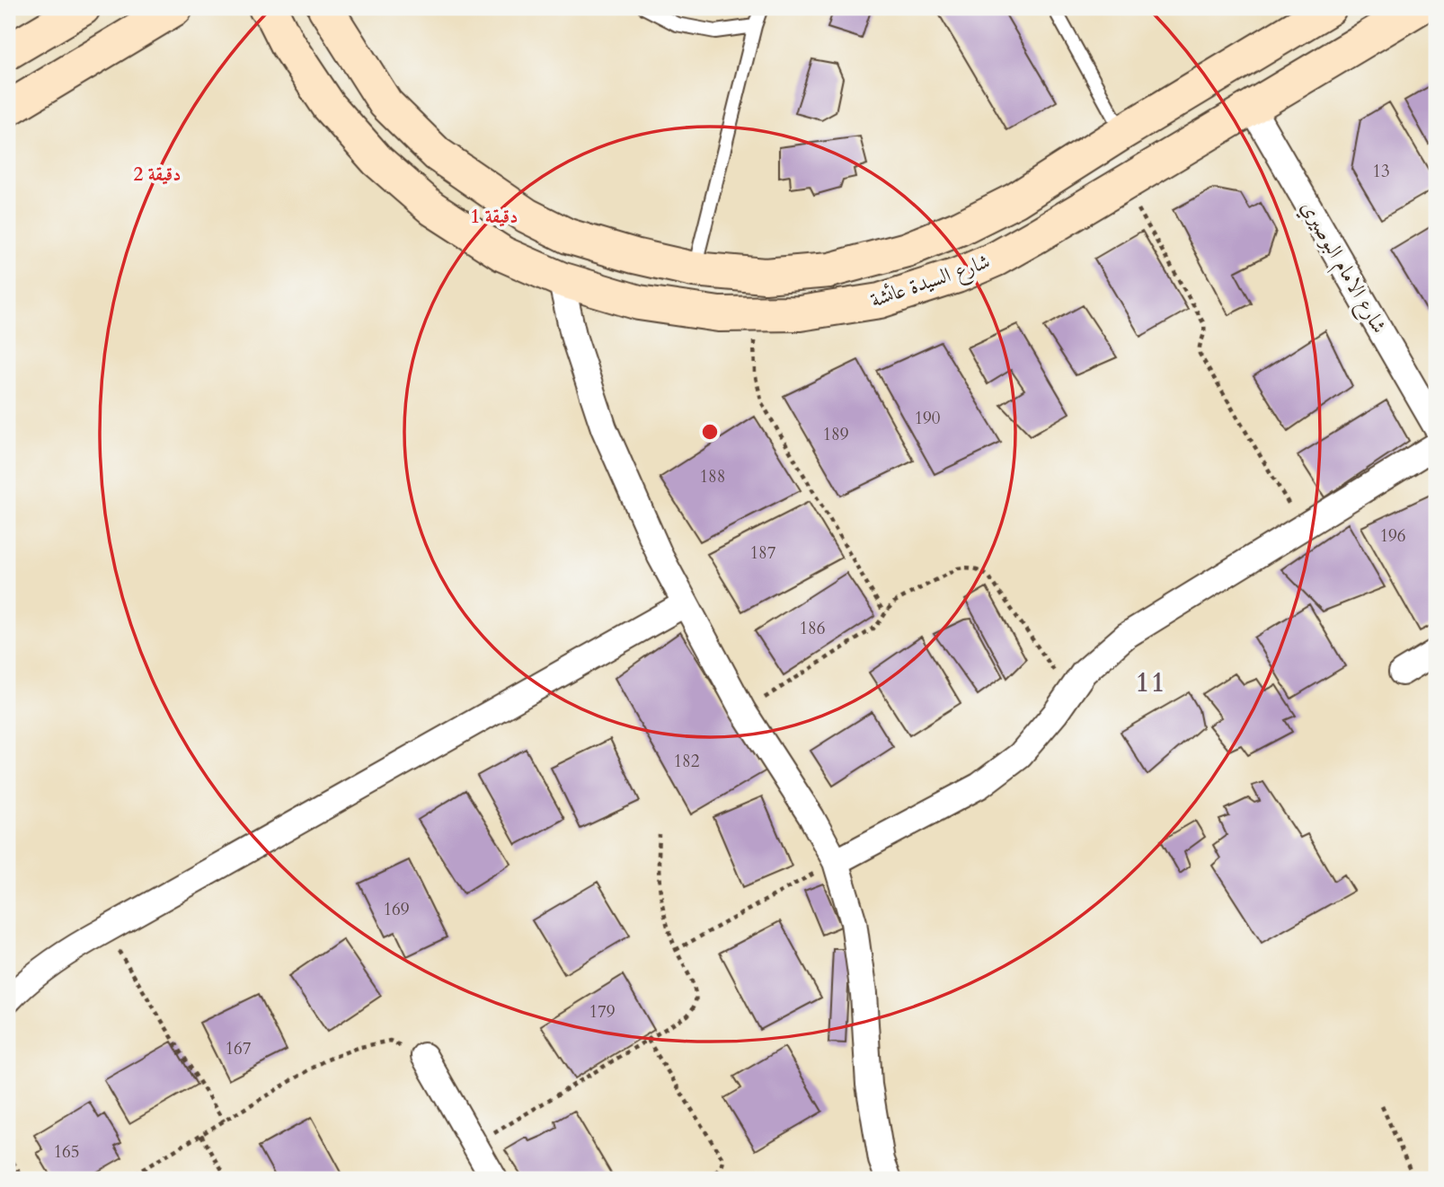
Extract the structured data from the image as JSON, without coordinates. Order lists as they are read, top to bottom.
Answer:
{
  "streets": {
    "street": ["شارع الامام البوصيري", "شارع السيدة عائشة"]
  },
  "crossings": [
    ["شارع الامام البوصيري", "شارع السيدة عائشة"]
  ],
  "districts": ["11"],
  "house_numbers": [
    "13",
    "190",
    "189",
    "188",
    "196",
    "187",
    "186",
    "182",
    "169",
    "179",
    "167",
    "165"
  ],
  "rings": ["2 دقيقة", "1 دقيقة"]
}
